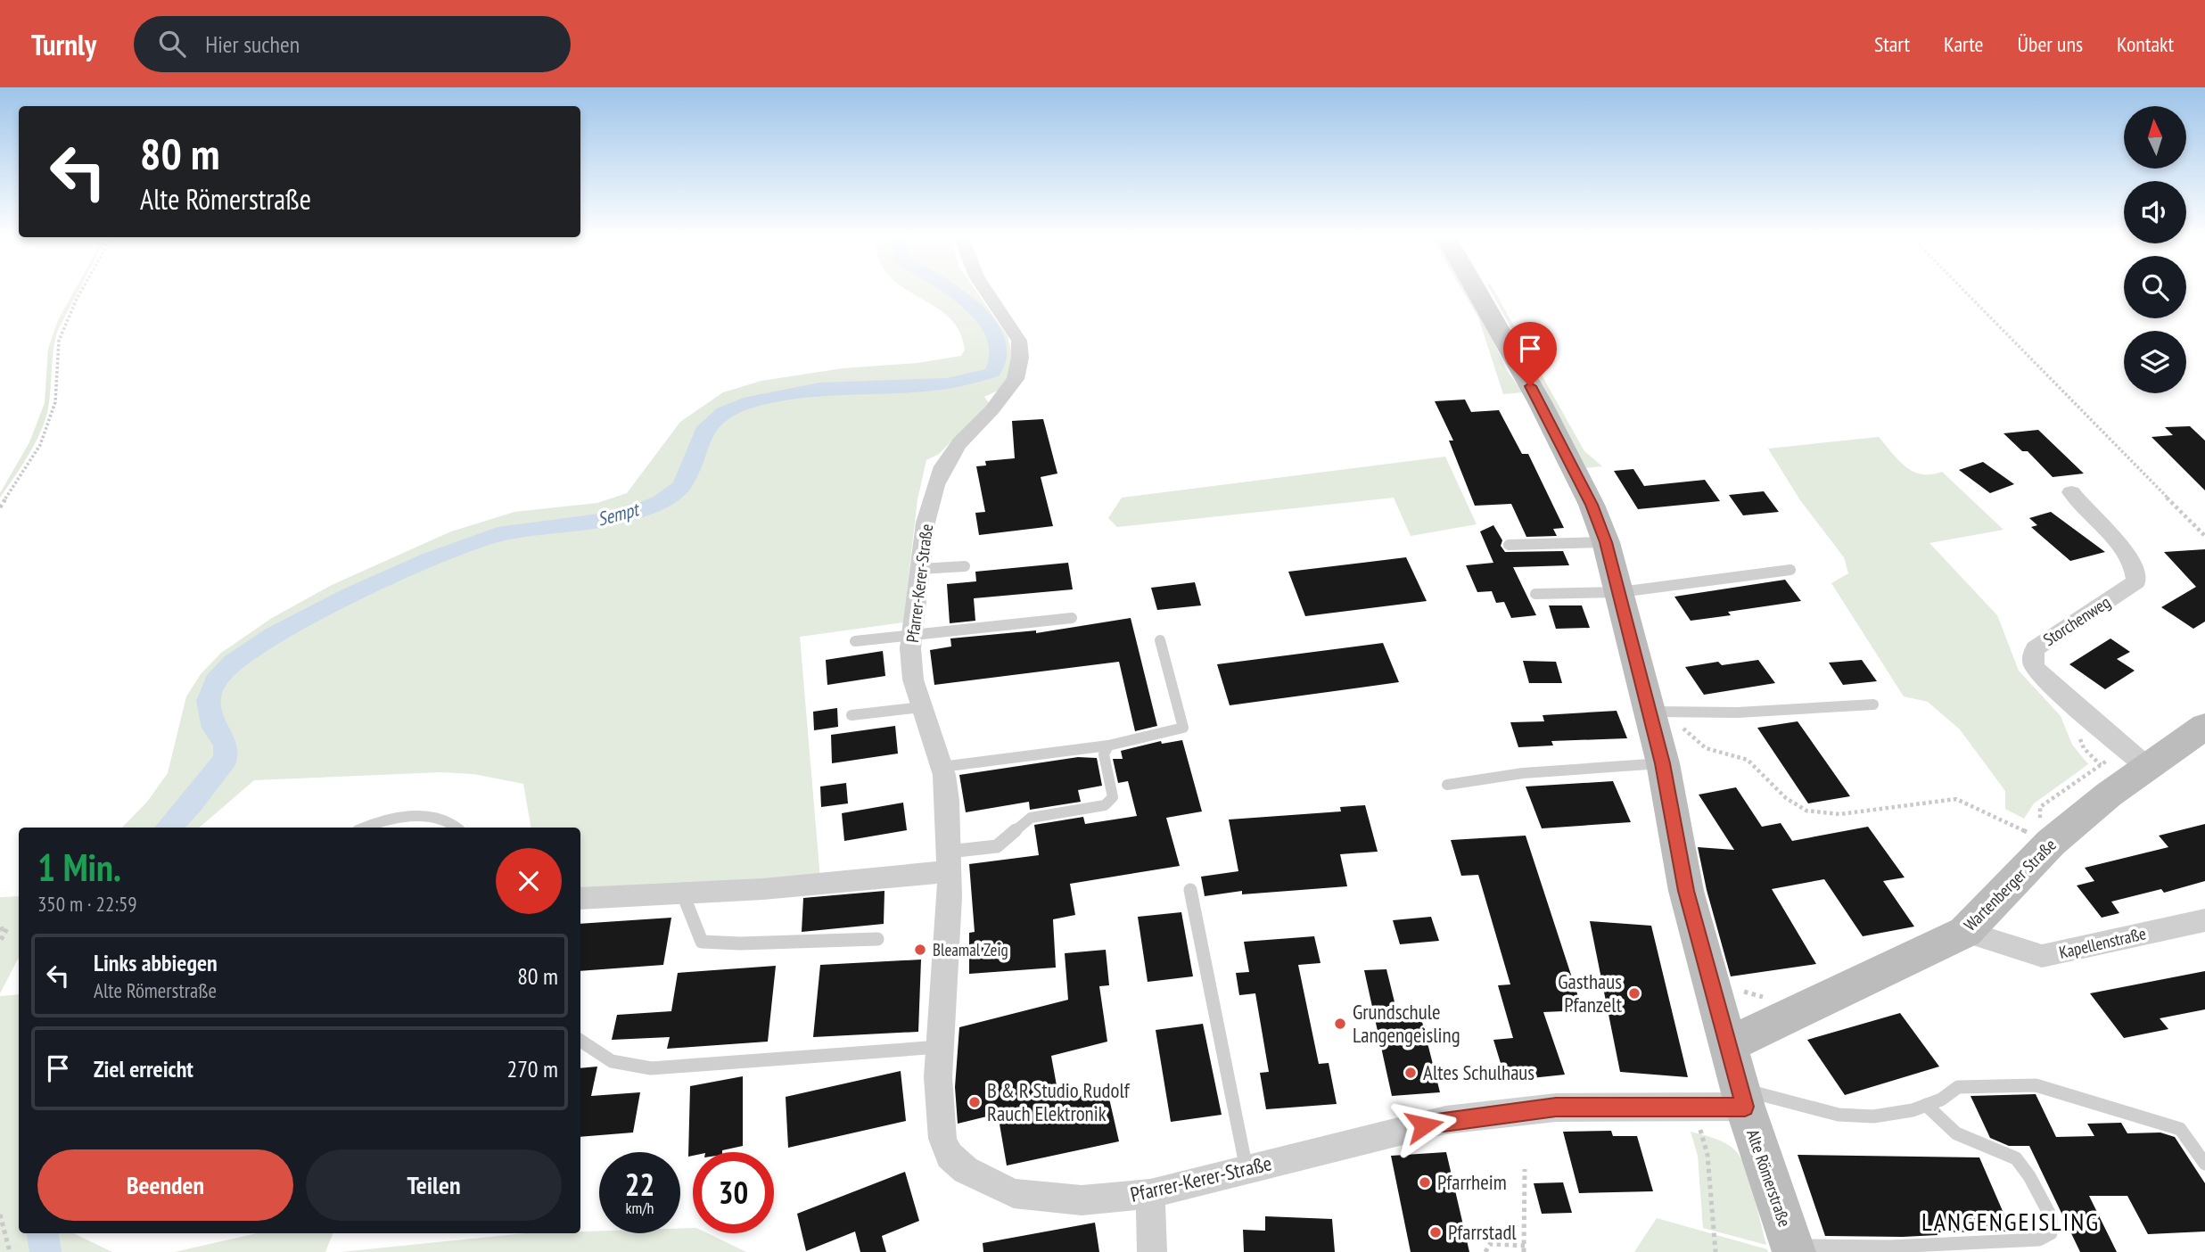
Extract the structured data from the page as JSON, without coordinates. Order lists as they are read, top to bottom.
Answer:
{
  "streets": {
    "main road": ["Wartenberger Straße", "Alte Römerstraße"],
    "street": ["Pfarrer-Kerer-Straße", "Storchenweg", "Kapellenstraße"]
  },
  "crossings": [
    ["Pfarrer-Kerer-Straße", "Alte Römerstraße"],
    ["Storchenweg", "Wartenberger Straße"],
    ["Wartenberger Straße", "Kapellenstraße"],
    ["Wartenberger Straße", "Alte Römerstraße"]
  ],
  "districts": ["LANGENGEISLING"],
  "water": ["Sempt"],
  "places": [
    "Bleamal Zeig",
    "Gasthaus Pfanzelt",
    "Grundschule Langengeisling",
    "Altes Schulhaus",
    "B & R Studio Rudolf Rauch Elektronik",
    "Pfarrheim",
    "Pfarrstadl"
  ],
  "north": "top",
  "page": {
    "header": "Turnly",
    "search": "Hier suchen",
    "nav": [
      "Start",
      "Karte",
      "Über uns",
      "Kontakt"
    ],
    "turn": ["80 m", "Alte Römerstraße"],
    "heading": ["1 Min.", "350 m · 22:59"],
    "list": [
      {
        "name": "Links abbiegen",
        "note": "Alte Römerstraße",
        "value": "80 m"
      },
      {
        "name": "Ziel erreicht",
        "value": "270 m"
      }
    ],
    "buttons": ["Beenden", "Teilen"],
    "speed": "22 km/h",
    "limit": "30"
  }
}
